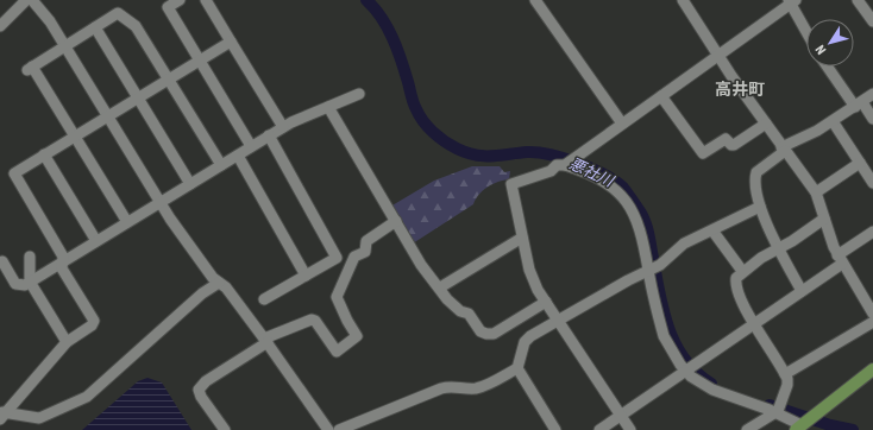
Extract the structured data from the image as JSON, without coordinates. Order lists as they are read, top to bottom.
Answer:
{
  "districts": ["高井町"],
  "water": ["悪社川"],
  "north": "bottom left"
}
